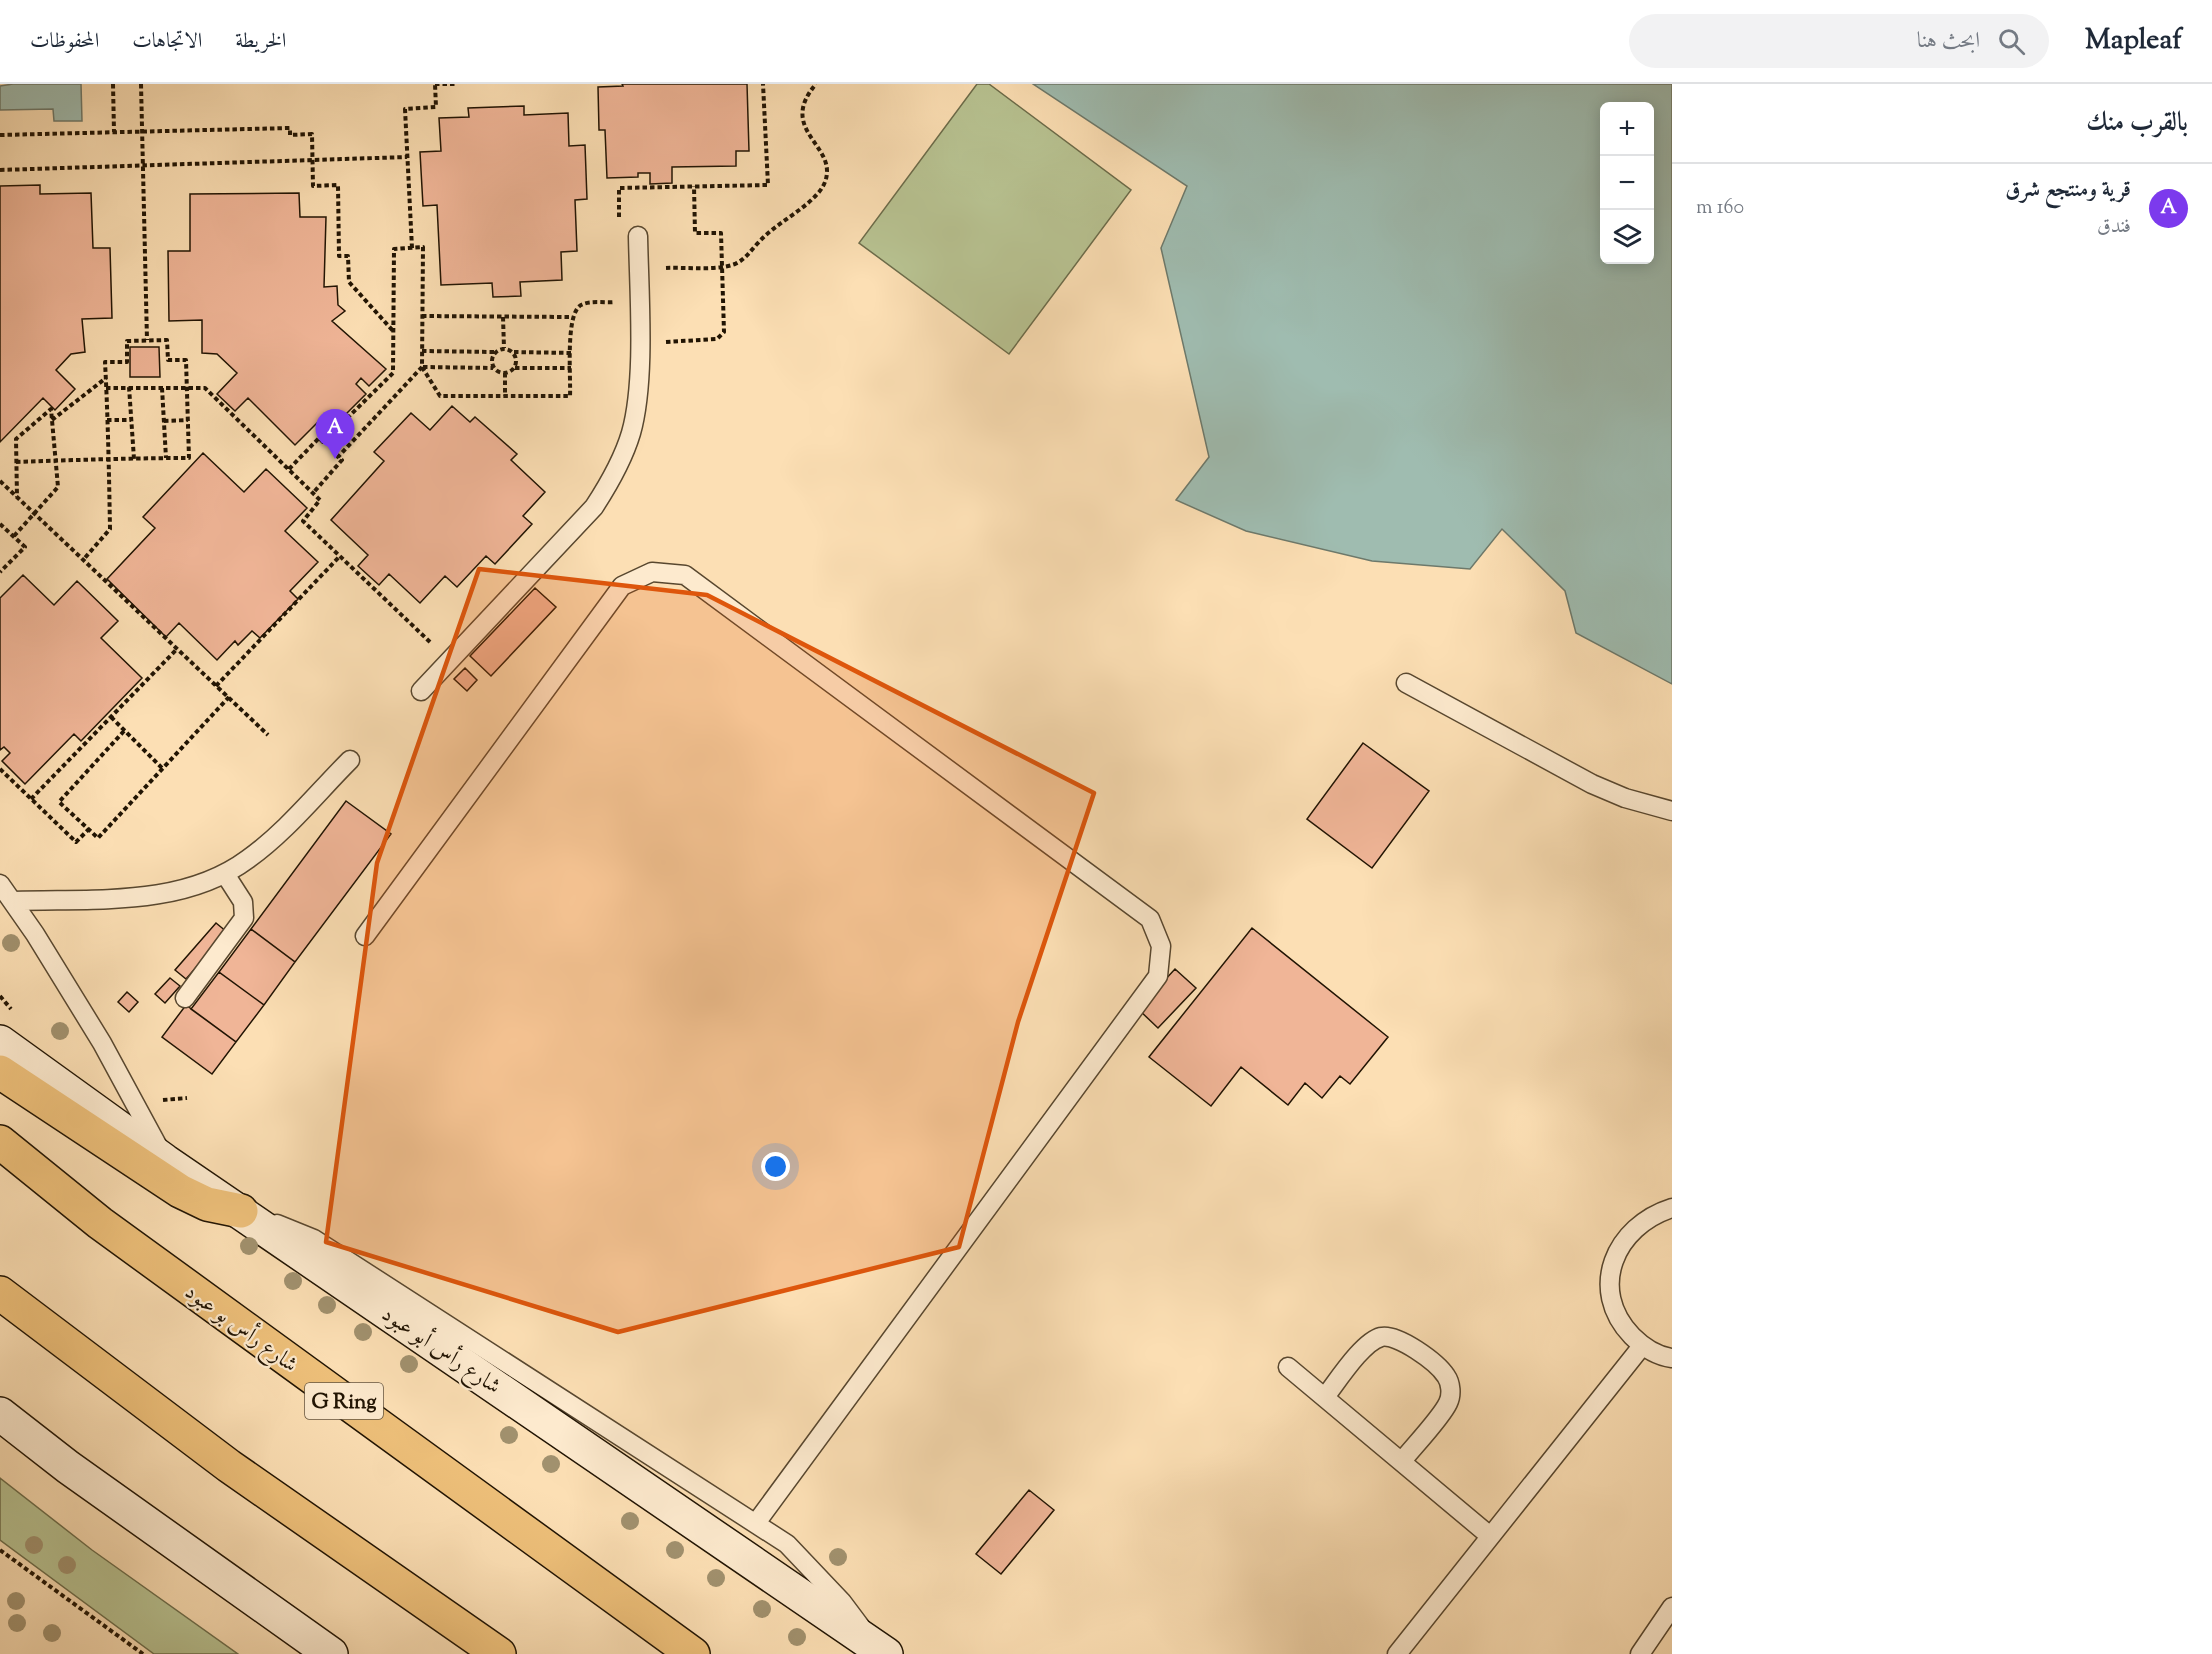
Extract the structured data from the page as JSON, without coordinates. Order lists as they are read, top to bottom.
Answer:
{
  "streets": {
    "highway": ["شارع رأس بو عبود", "G Ring"],
    "street": ["شارع رأس أبو عبود"]
  },
  "page": {
    "header": "Mapleaf",
    "search": "ابحث هنا",
    "nav": ["الخريطة", "الاتجاهات", "المحفوظات"],
    "heading": "بالقرب منك",
    "map_buttons": ["+", "−"],
    "list": [
      {
        "mark": "A",
        "name": "قرية ومنتجع شرق",
        "note": "فندق",
        "value": "160 m"
      }
    ],
    "pins": "A"
  }
}
